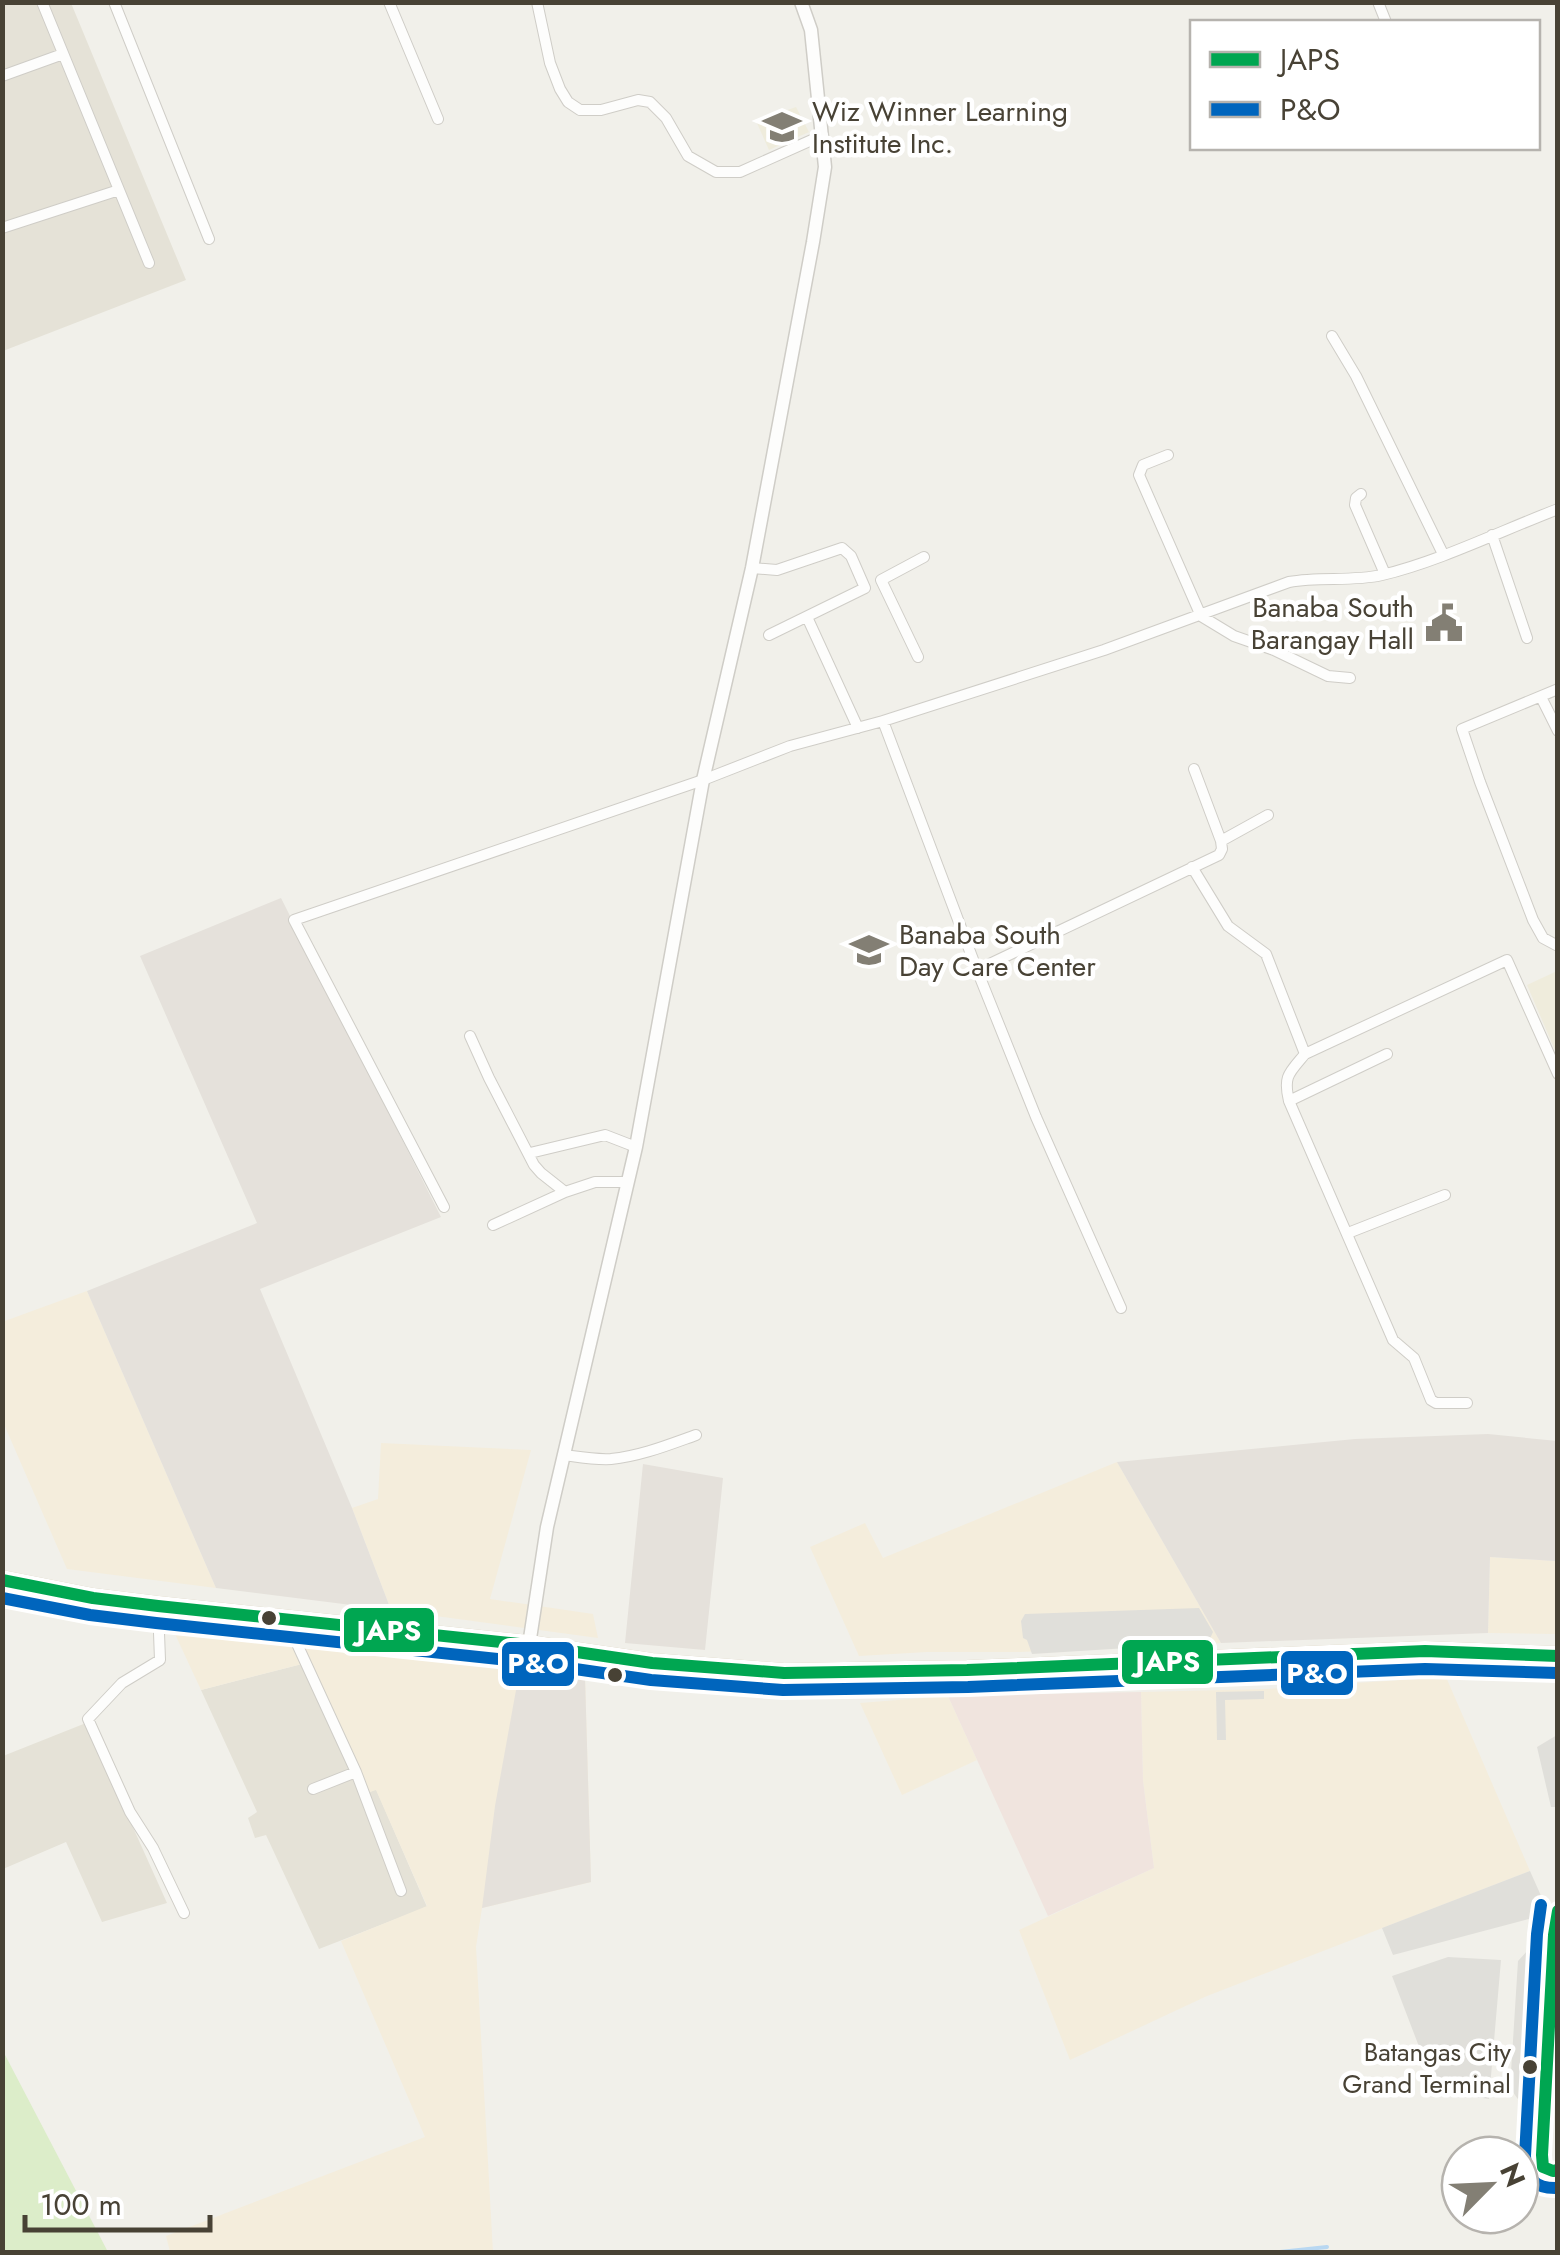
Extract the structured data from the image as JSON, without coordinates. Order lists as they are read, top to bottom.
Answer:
{
  "places": {
    "school or university": ["Wiz Winner Learning Institute Inc.", "Banaba South Day Care Center"],
    "public building": ["Banaba South Barangay Hall"],
    "other": ["Batangas City Grand Terminal"]
  },
  "lines": ["transit line JAPS", "transit line P&O"],
  "legend": ["JAPS", "P&O"],
  "scale_bar": "100 m",
  "north": "top right"
}
